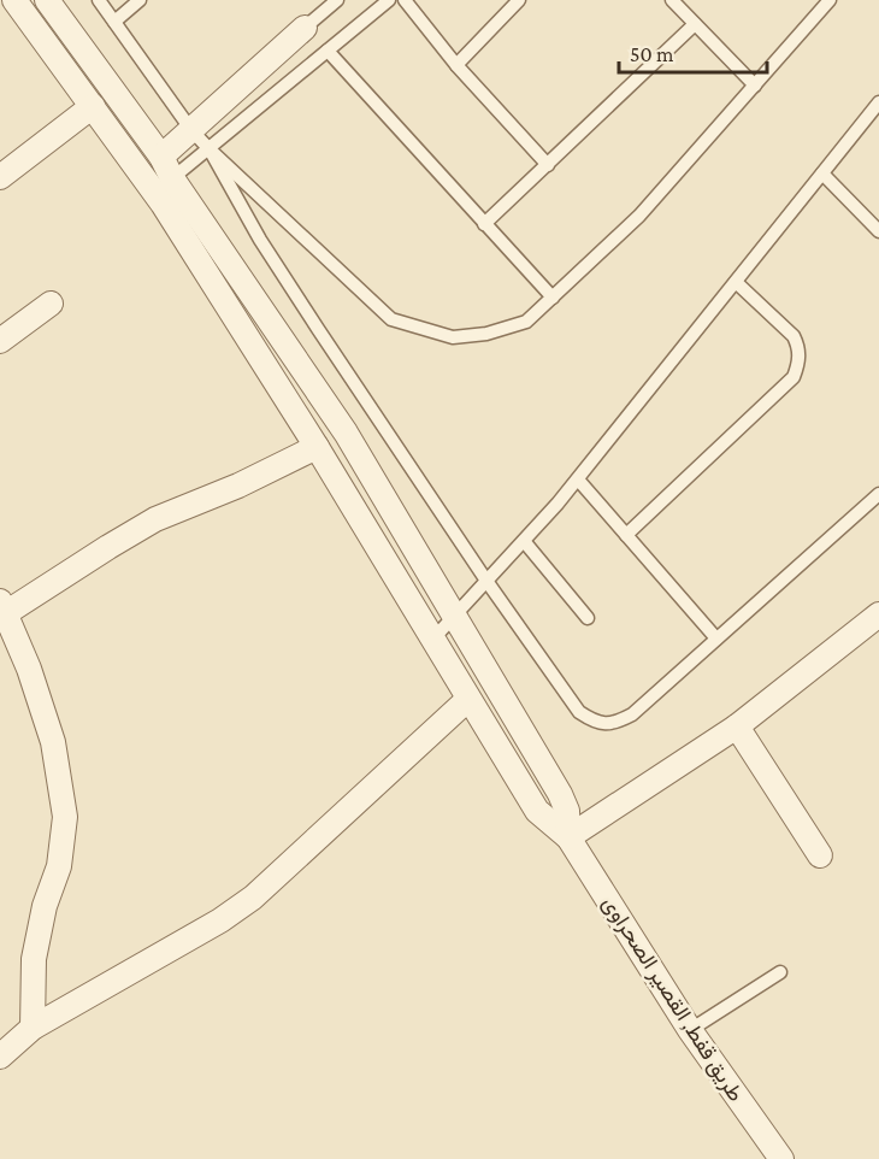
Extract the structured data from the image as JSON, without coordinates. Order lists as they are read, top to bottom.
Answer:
{
  "streets": {
    "street": ["طريق قفط, القصير الصحراوى"]
  },
  "scale_bar": "50 m"
}
